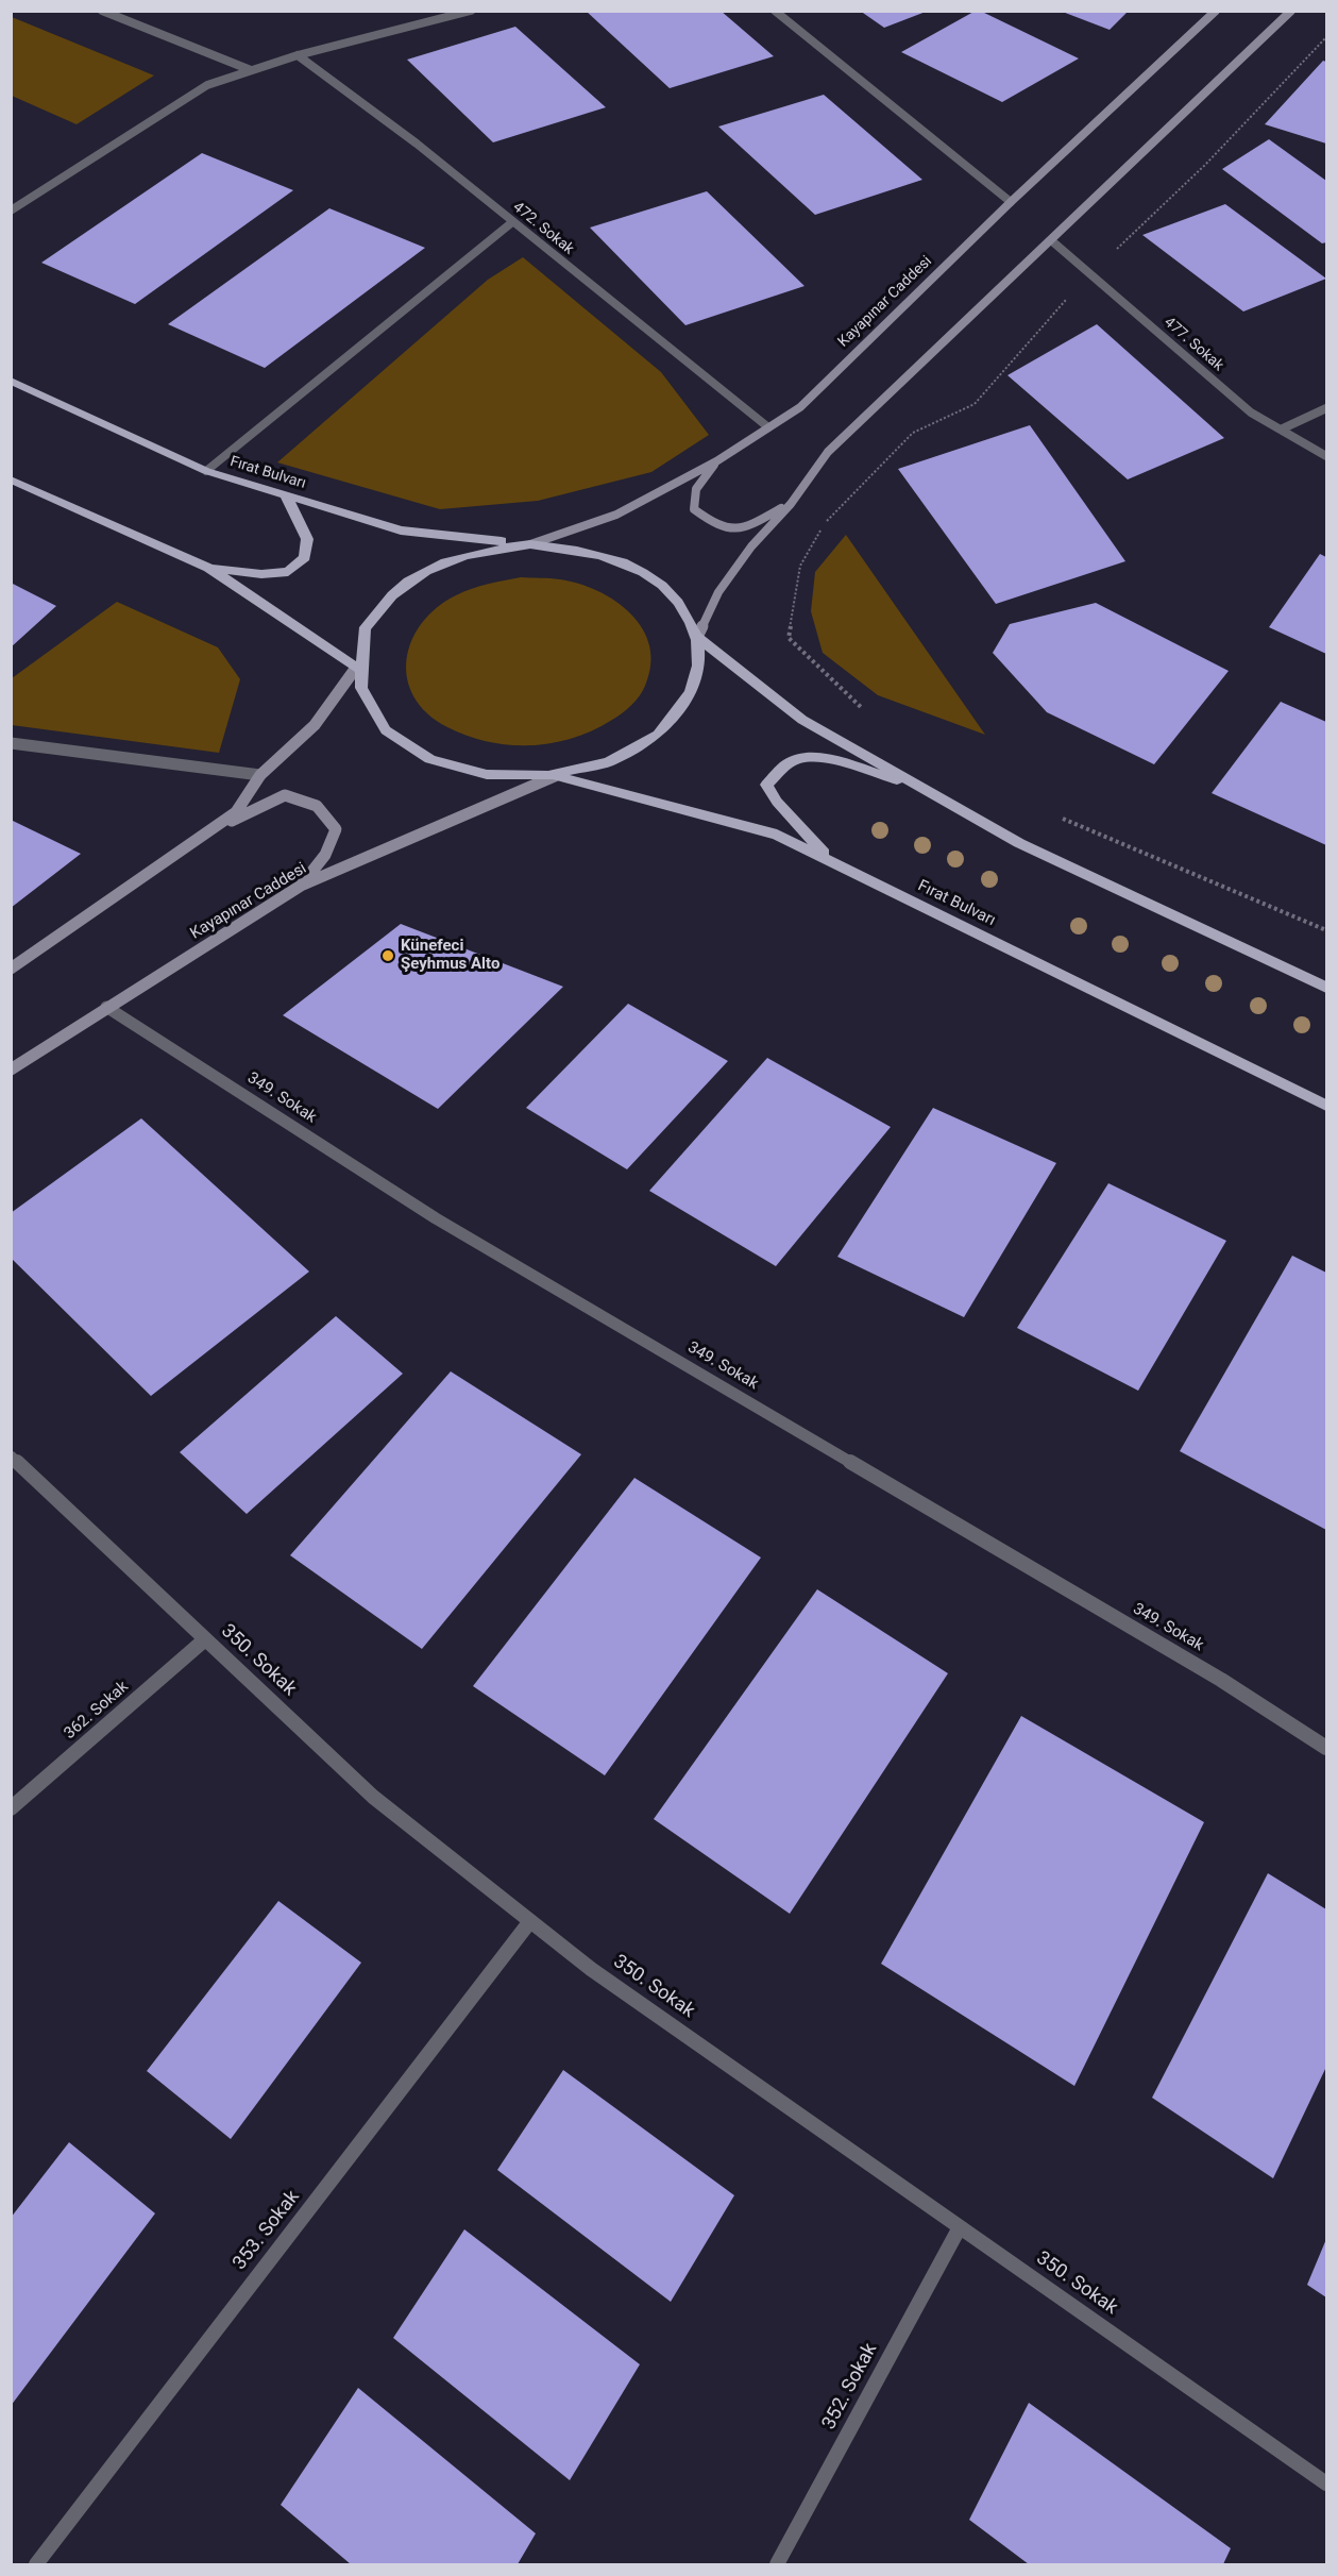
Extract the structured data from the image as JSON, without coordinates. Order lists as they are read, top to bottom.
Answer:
{
  "streets": {
    "main road": ["Kayapınar Caddesi", "Fırat Bulvarı"],
    "street": [
      "472. Sokak",
      "477. Sokak",
      "349. Sokak",
      "350. Sokak",
      "362. Sokak",
      "353. Sokak",
      "352. Sokak"
    ]
  },
  "crossings": [
    ["472. Sokak", "Kayapınar Caddesi"],
    ["Kayapınar Caddesi", "Fırat Bulvarı"],
    ["Kayapınar Caddesi", "349. Sokak"],
    ["350. Sokak", "362. Sokak"],
    ["350. Sokak", "353. Sokak"],
    ["350. Sokak", "352. Sokak"]
  ],
  "places": ["Künefeci Şeyhmus Alto"]
}
